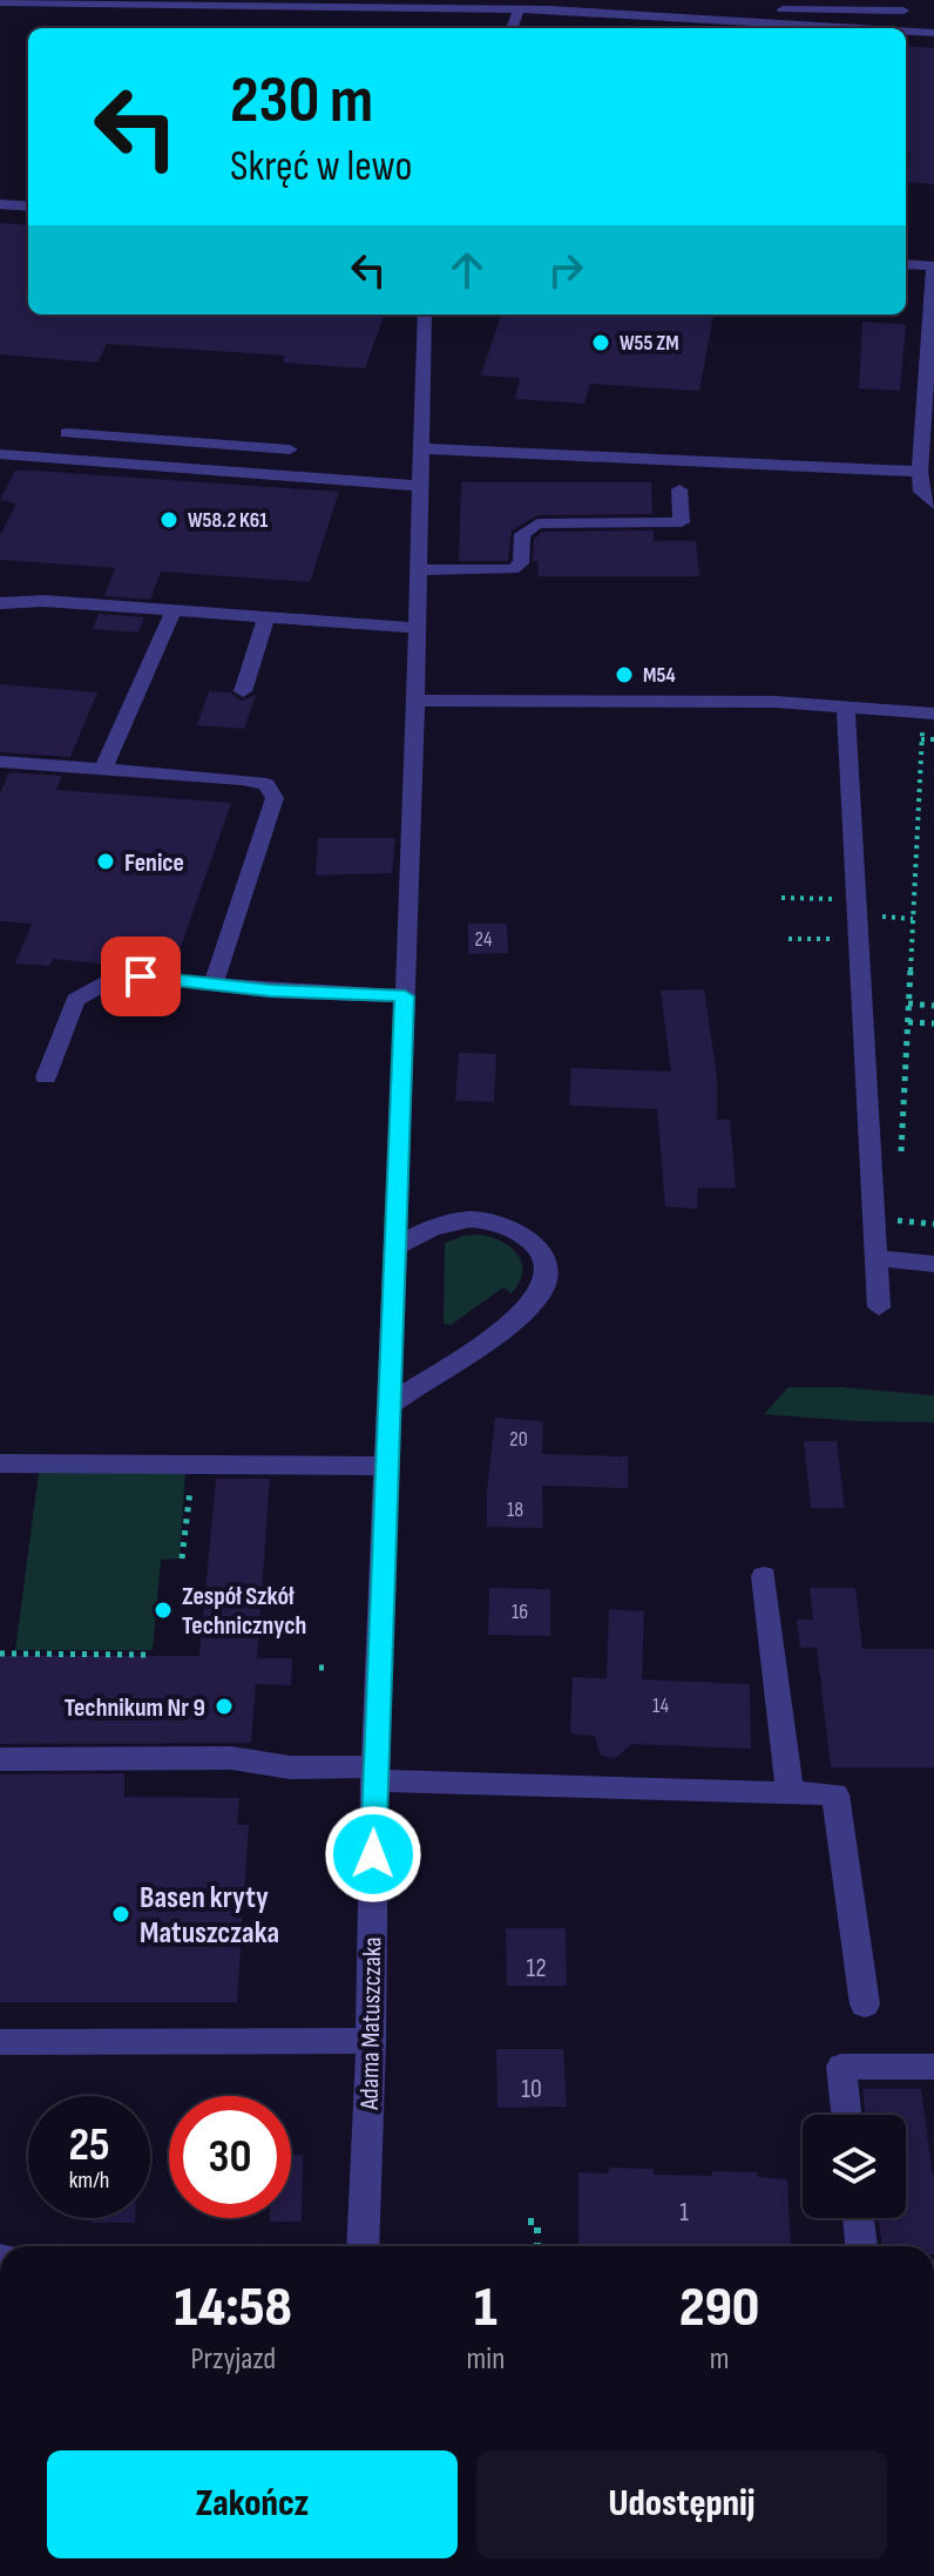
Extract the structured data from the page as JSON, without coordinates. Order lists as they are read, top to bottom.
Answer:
{
  "streets": {
    "street": ["Adama Matuszczaka"]
  },
  "places": [
    "W55 ZM",
    "W58.2 K61",
    "M54",
    "Fenice",
    "Zespół Szkół Technicznych",
    "Technikum Nr 9",
    "Basen kryty Matuszczaka"
  ],
  "house_numbers": [
    "24",
    "20",
    "18",
    "16",
    "14",
    "12",
    "10",
    "1"
  ],
  "page": {
    "turn": ["230 m", "Skręć w lewo"],
    "speed": "25 km/h",
    "limit": "30",
    "eta": [
      "14:58",
      "Przyjazd",
      "1",
      "min",
      "290",
      "m"
    ],
    "buttons": ["Zakończ", "Udostępnij"]
  }
}
